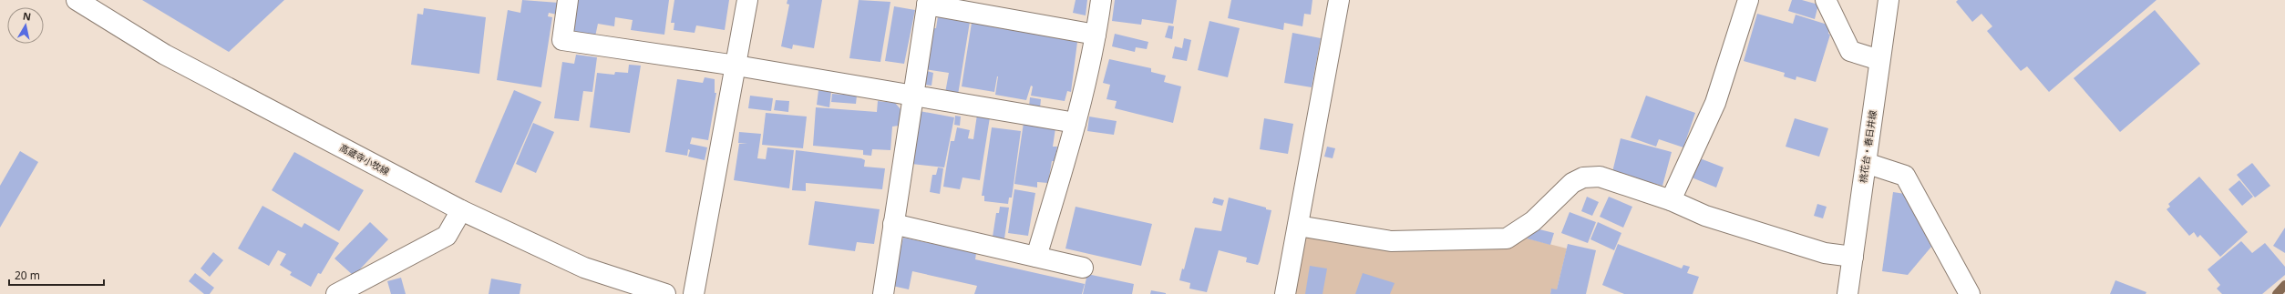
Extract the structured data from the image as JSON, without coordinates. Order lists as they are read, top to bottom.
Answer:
{
  "streets": {
    "street": ["桃花台・春日井線", "高蔵寺小牧線"]
  },
  "scale_bar": "20 m",
  "north": "top"
}
